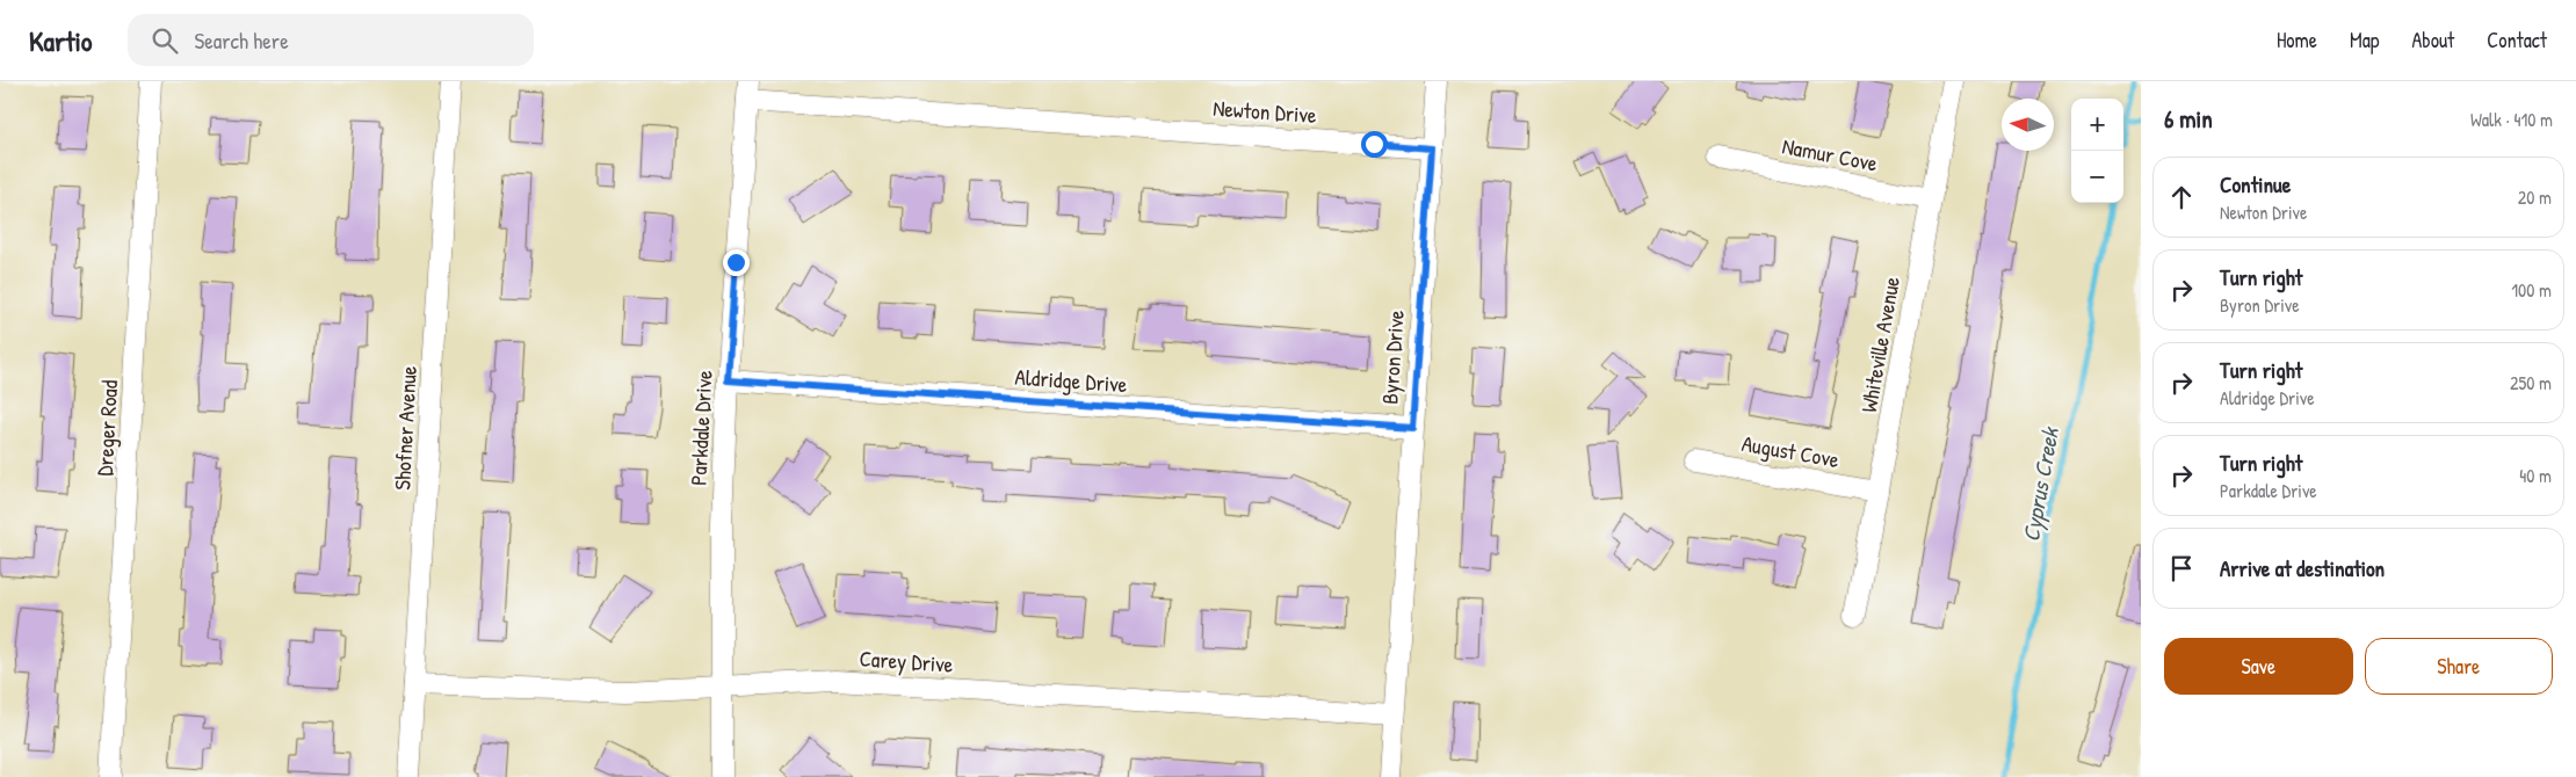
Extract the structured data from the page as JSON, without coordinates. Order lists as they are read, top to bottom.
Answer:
{
  "streets": {
    "street": [
      "Newton Drive",
      "Namur Cove",
      "Whiteville Avenue",
      "Byron Drive",
      "Aldridge Drive",
      "Dreger Road",
      "Shofner Avenue",
      "Parkdale Drive",
      "August Cove",
      "Carey Drive"
    ]
  },
  "crossings": [
    ["Newton Drive", "Byron Drive"],
    ["Newton Drive", "Parkdale Drive"],
    ["Namur Cove", "Whiteville Avenue"],
    ["Whiteville Avenue", "August Cove"],
    ["Byron Drive", "Aldridge Drive"],
    ["Byron Drive", "Carey Drive"],
    ["Aldridge Drive", "Parkdale Drive"],
    ["Shofner Avenue", "Carey Drive"],
    ["Parkdale Drive", "Carey Drive"]
  ],
  "water": ["Cyprus Creek"],
  "north": "left",
  "page": {
    "header": "Kartio",
    "search": "Search here",
    "nav": [
      "Home",
      "Map",
      "About",
      "Contact"
    ],
    "heading": ["6 min", "Walk · 410 m"],
    "map_buttons": ["+", "−"],
    "list": [
      ["Continue", "Newton Drive", "20 m"],
      ["Turn right", "Byron Drive", "100 m"],
      ["Turn right", "Aldridge Drive", "250 m"],
      ["Turn right", "Parkdale Drive", "40 m"],
      "Arrive at destination"
    ],
    "buttons": ["Save", "Share"]
  }
}
